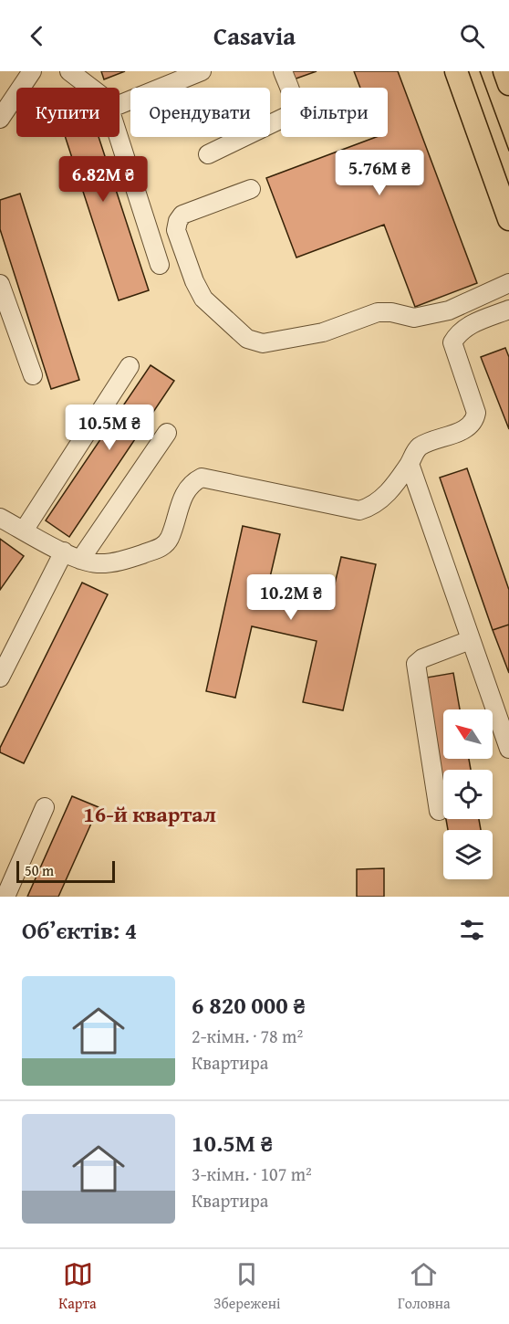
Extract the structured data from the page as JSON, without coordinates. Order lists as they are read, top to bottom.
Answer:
{
  "districts": ["16-й квартал"],
  "scale_bar": "50 m",
  "north": "top left",
  "page": {
    "header": "Casavia",
    "chip": ["Купити", "Орендувати", "Фільтри"],
    "price": [
      "5.76M ₴",
      "6.82M ₴",
      "10.5M ₴",
      "10.2M ₴"
    ],
    "scale": "50 m",
    "heading": "Об’єктів: 4",
    "list": [
      {
        "name": "6 820 000 ₴",
        "note": "2-кімн. · 78 m² · Квартира"
      },
      {
        "name": "10.5M ₴",
        "note": "3-кімн. · 107 m² · Квартира"
      }
    ],
    "tabs": ["Карта", "Збережені", "Головна"]
  }
}
